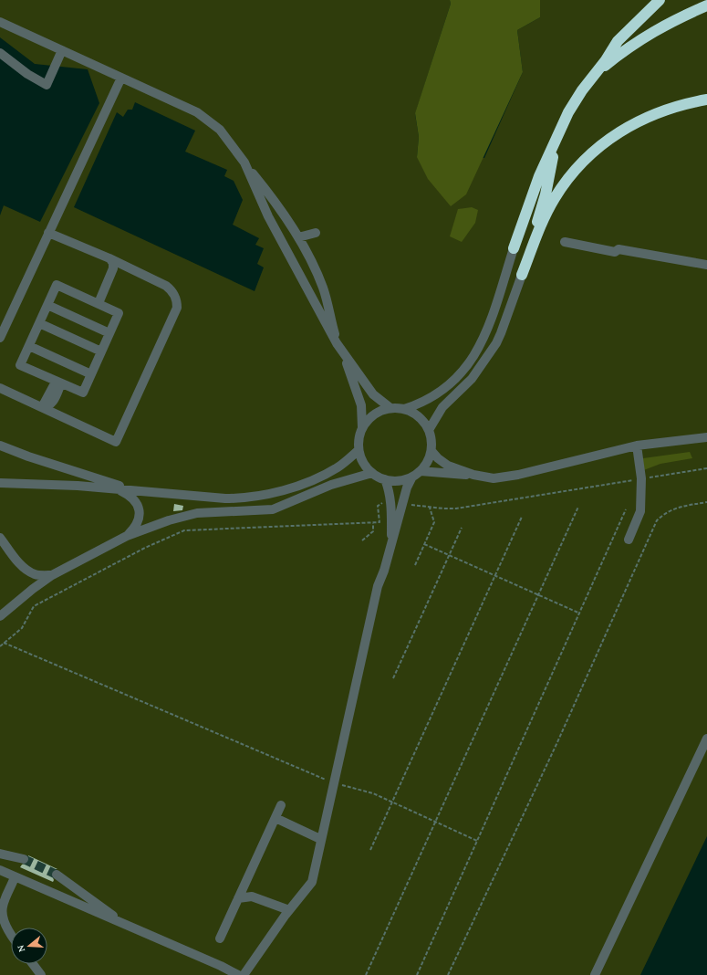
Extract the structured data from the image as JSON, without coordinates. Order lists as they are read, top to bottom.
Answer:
{
  "north": "left"
}
